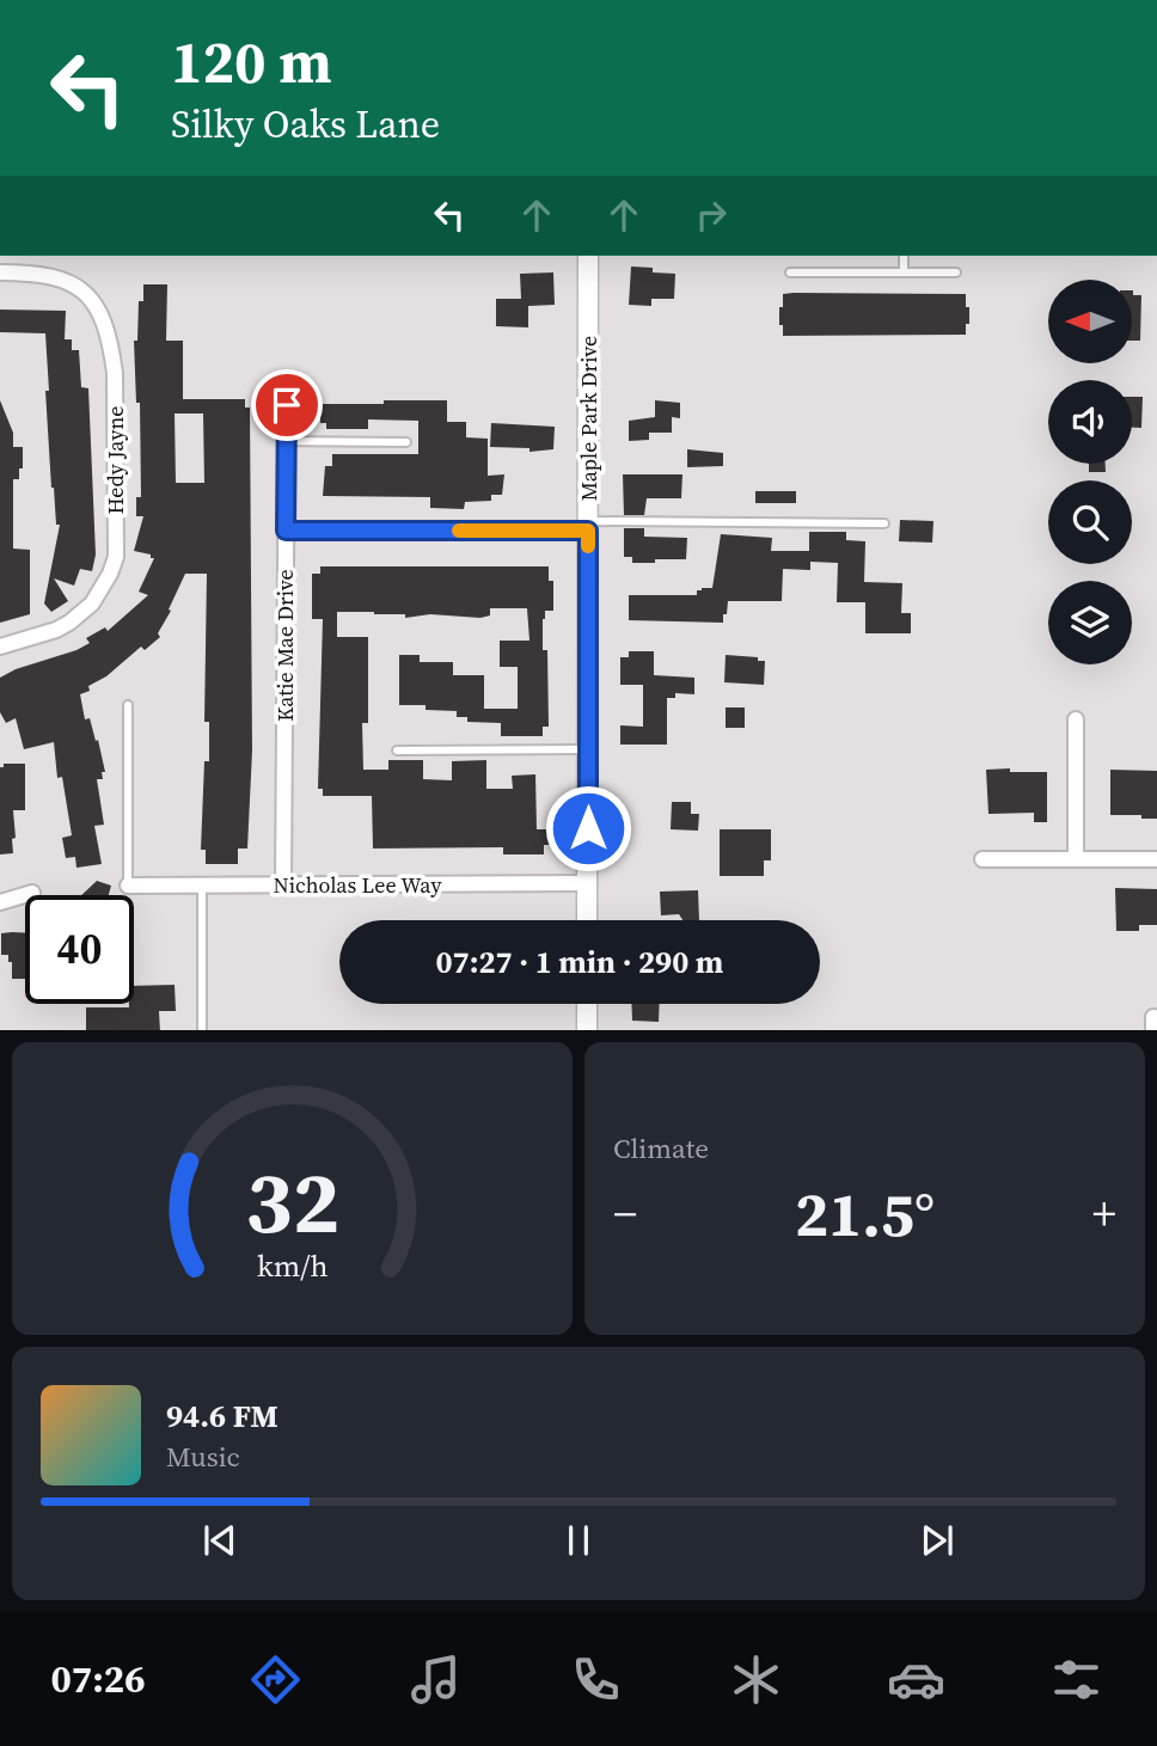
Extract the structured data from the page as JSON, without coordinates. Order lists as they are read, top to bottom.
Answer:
{
  "streets": {
    "street": [
      "Maple Park Drive",
      "Hedy Jayne",
      "Katie Mae Drive",
      "Nicholas Lee Way"
    ]
  },
  "crossings": [
    ["Maple Park Drive", "Nicholas Lee Way"],
    ["Katie Mae Drive", "Nicholas Lee Way"]
  ],
  "north": "left",
  "page": {
    "turn": ["120 m", "Silky Oaks Lane"],
    "limit": "40",
    "trip": "07:27 · 1 min · 290 m",
    "tile": "Climate",
    "heat": ["−", "21.5°", "+"],
    "song": ["94.6 FM", "Music"],
    "tabs": "07:26",
    "gauge": ["32", "km/h"]
  }
}
